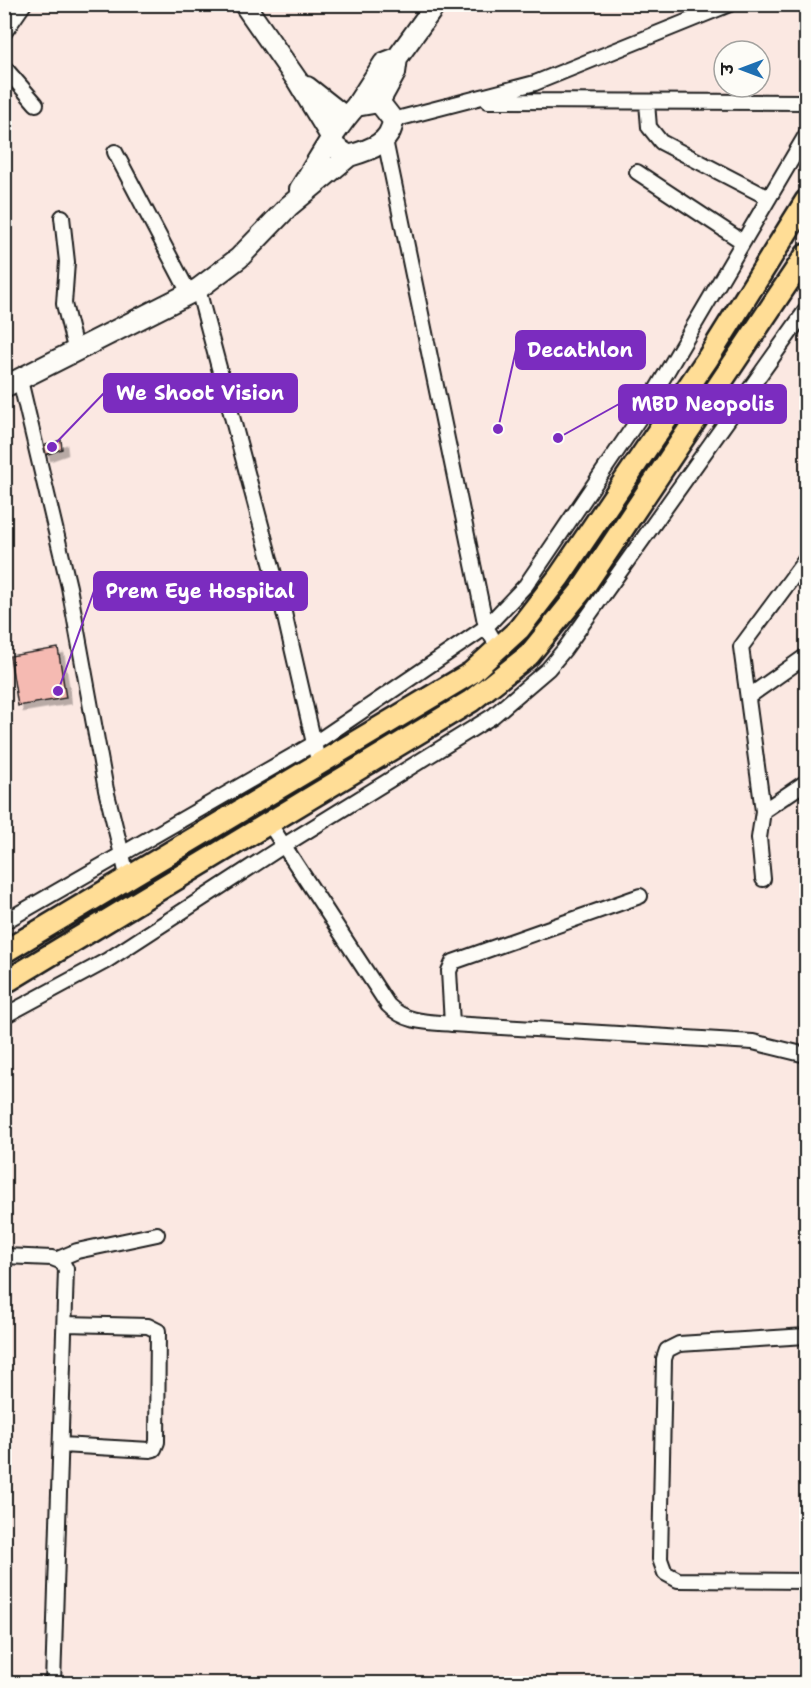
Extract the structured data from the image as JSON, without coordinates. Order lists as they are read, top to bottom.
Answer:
{
  "places": [
    "Decathlon",
    "MBD Neopolis",
    "We Shoot Vision",
    "Prem Eye Hospital"
  ],
  "north": "left"
}
